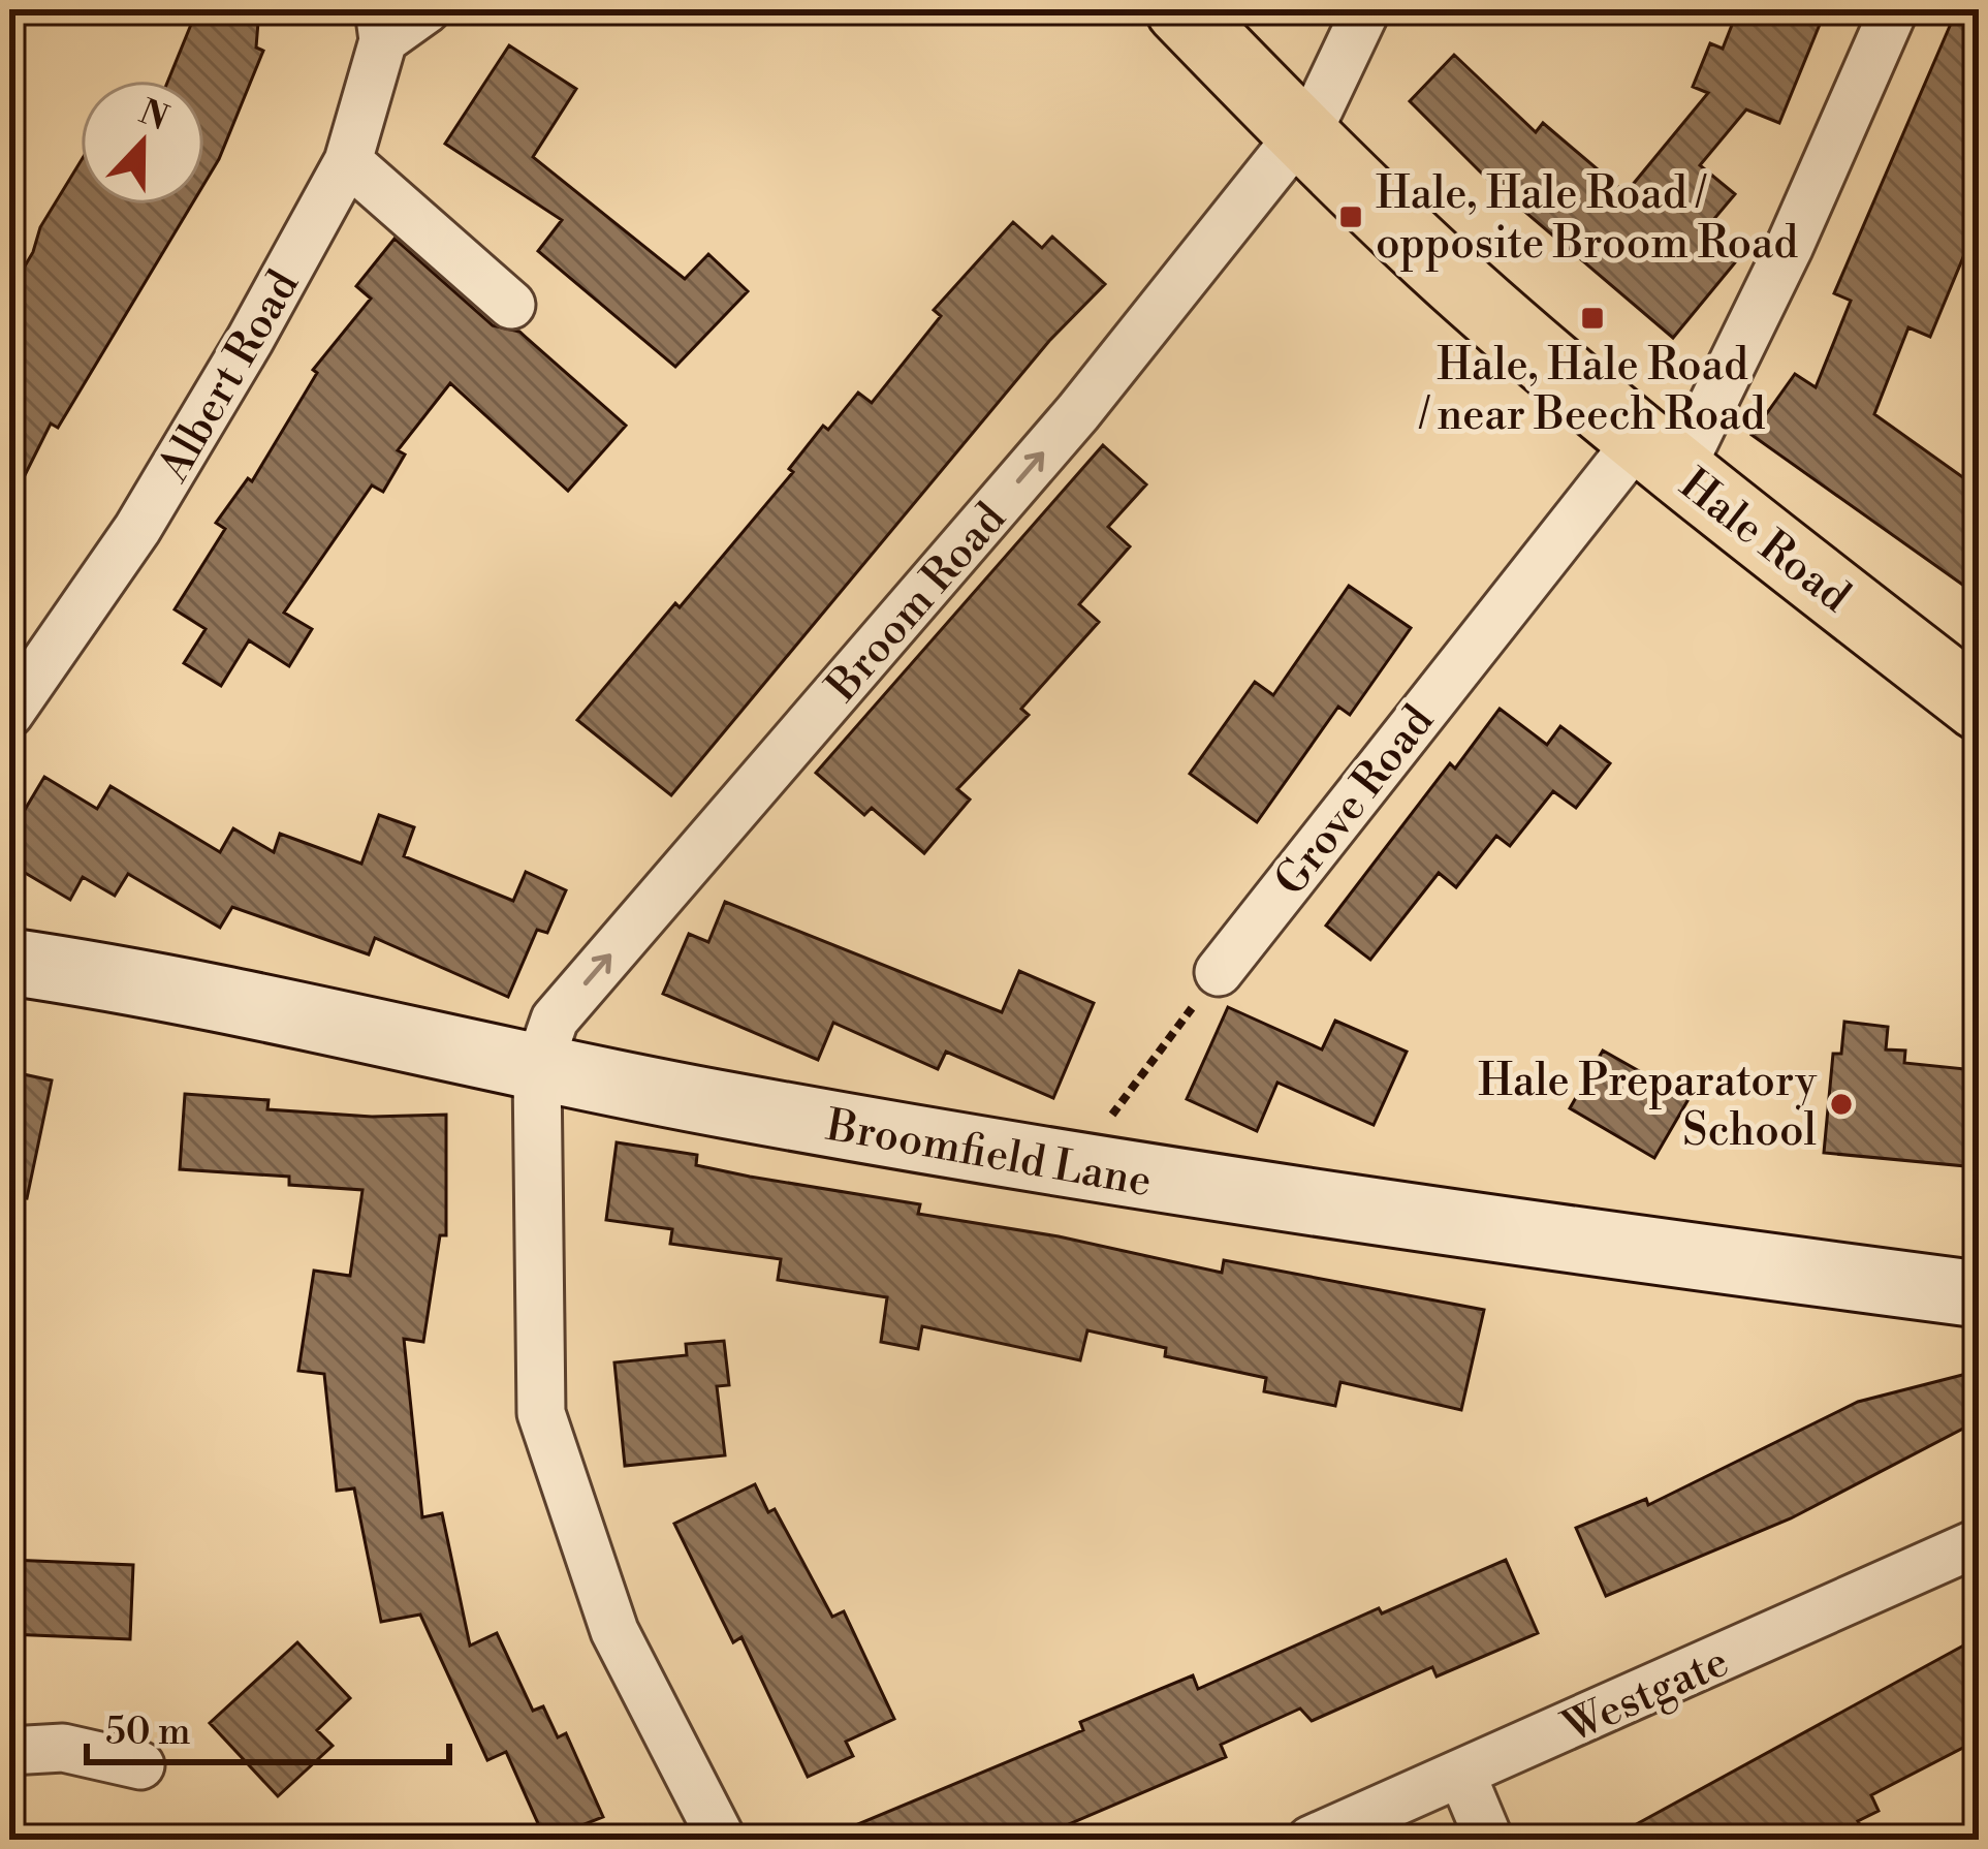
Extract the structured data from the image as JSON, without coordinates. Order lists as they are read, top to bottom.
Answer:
{
  "streets": {
    "main road": ["Hale Road", "Broomfield Lane"],
    "street": [
      "Albert Road",
      "Broom Road",
      "Grove Road",
      "Westgate"
    ]
  },
  "crossings": [
    ["Hale Road", "Broom Road"],
    ["Hale Road", "Grove Road"],
    ["Broom Road", "Broomfield Lane"]
  ],
  "one_way": ["Broom Road"],
  "places": {
    "transit": ["Hale, Hale Road / opposite Broom Road", "Hale, Hale Road / near Beech Road"],
    "other": ["Hale Preparatory School"]
  },
  "scale_bar": "50 m",
  "north": "top"
}
